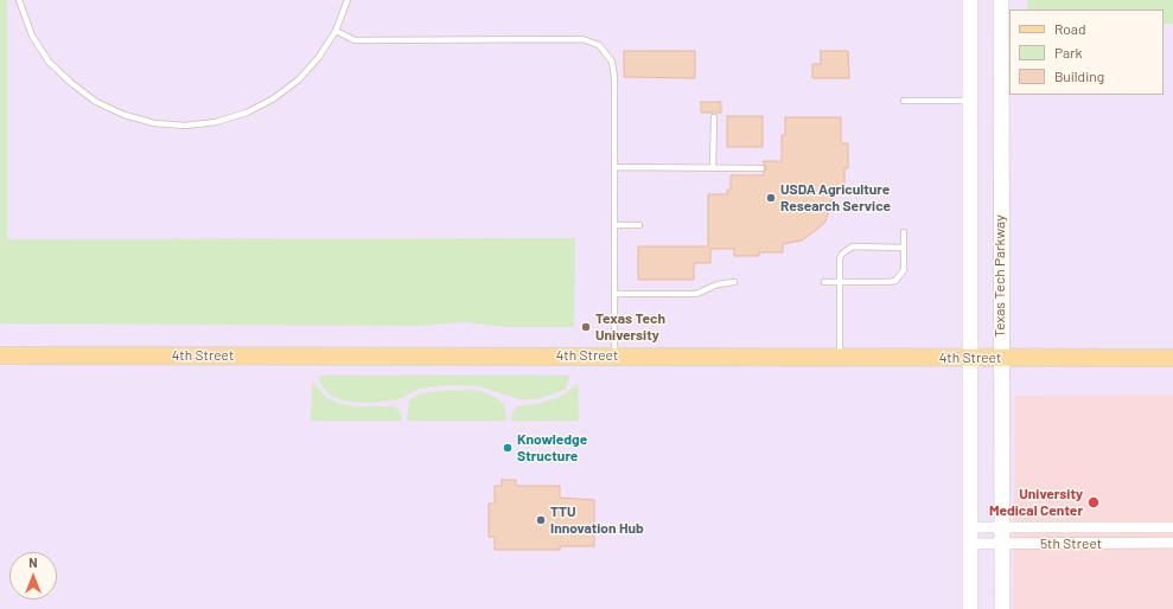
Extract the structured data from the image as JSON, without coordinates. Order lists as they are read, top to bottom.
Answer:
{
  "streets": {
    "main road": ["Texas Tech Parkway", "4th Street"],
    "street": ["5th Street"]
  },
  "crossings": [
    ["Texas Tech Parkway", "4th Street"],
    ["Texas Tech Parkway", "5th Street"]
  ],
  "places": [
    "USDA Agriculture Research Service",
    "Texas Tech University",
    "Knowledge Structure",
    "University Medical Center",
    "TTU Innovation Hub"
  ],
  "legend": ["Road", "Park", "Building"],
  "north": "top"
}
